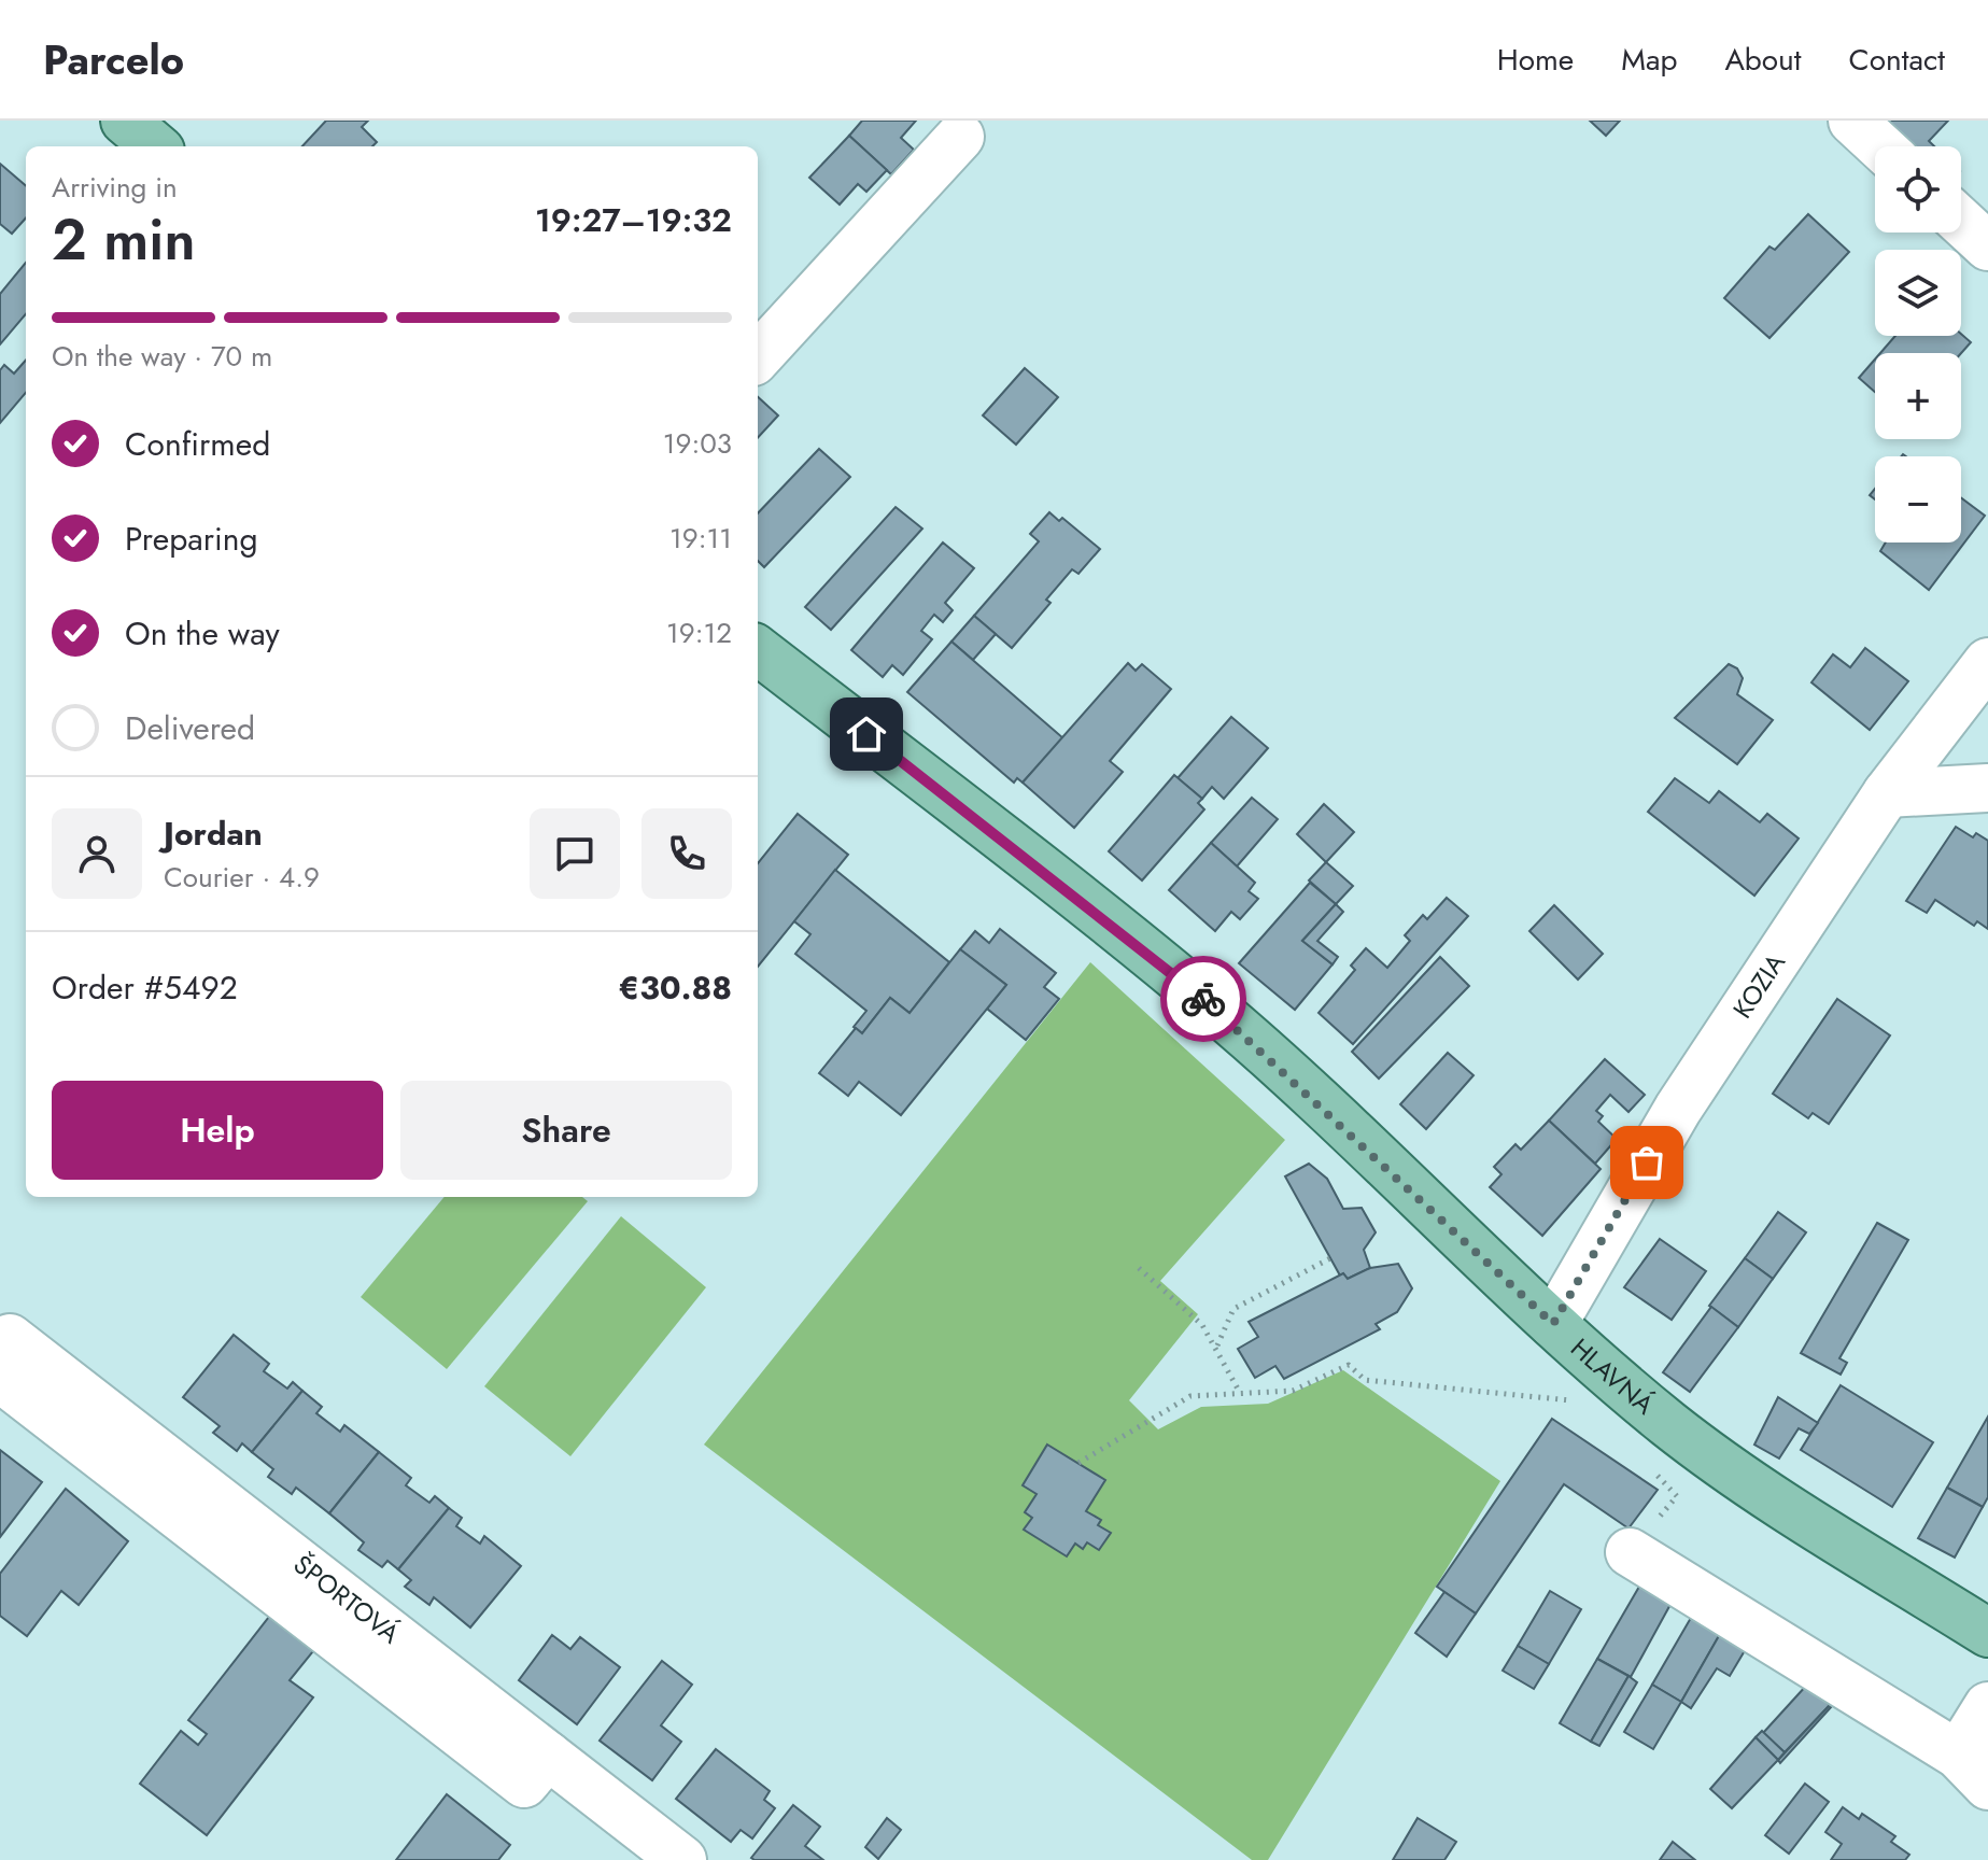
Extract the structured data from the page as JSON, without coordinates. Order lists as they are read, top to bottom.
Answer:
{
  "streets": {
    "main road": ["HLAVNÁ"],
    "street": ["KOZIA", "ŠPORTOVÁ"]
  },
  "crossings": [
    ["KOZIA", "HLAVNÁ"]
  ],
  "page": {
    "header": "Parcelo",
    "nav": [
      "Home",
      "Map",
      "About",
      "Contact"
    ],
    "map_buttons": ["+", "−"],
    "heading": ["2 min", "Arriving in", "19:27–19:32"],
    "panel": [
      "Jordan",
      "Courier · 4.9",
      "Order #5492",
      "€30.88"
    ],
    "bar": "On the way · 70 m",
    "list": [
      ["Confirmed", "19:03"],
      ["Preparing", "19:11"],
      ["On the way", "19:12"],
      "Delivered"
    ],
    "buttons": ["Help", "Share"]
  }
}
